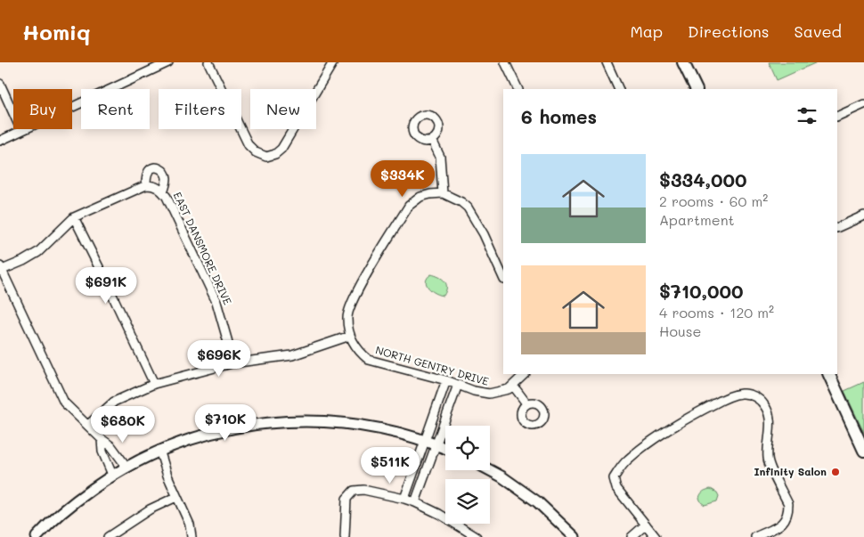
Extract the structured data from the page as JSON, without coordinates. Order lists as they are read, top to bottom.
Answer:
{
  "streets": {
    "street": ["EAST DANSMORE DRIVE", "NORTH GENTRY DRIVE"]
  },
  "places": ["Infinity Salon"],
  "page": {
    "header": "Homiq",
    "nav": ["Map", "Directions", "Saved"],
    "chip": [
      "Buy",
      "Rent",
      "Filters",
      "New"
    ],
    "heading": "6 homes",
    "list": [
      {
        "name": "$334,000",
        "note": "2 rooms · 60 m² · Apartment"
      },
      {
        "name": "$710,000",
        "note": "4 rooms · 120 m² · House"
      }
    ],
    "price": [
      "$334K",
      "$691K",
      "$696K",
      "$710K",
      "$680K",
      "$511K"
    ]
  }
}
